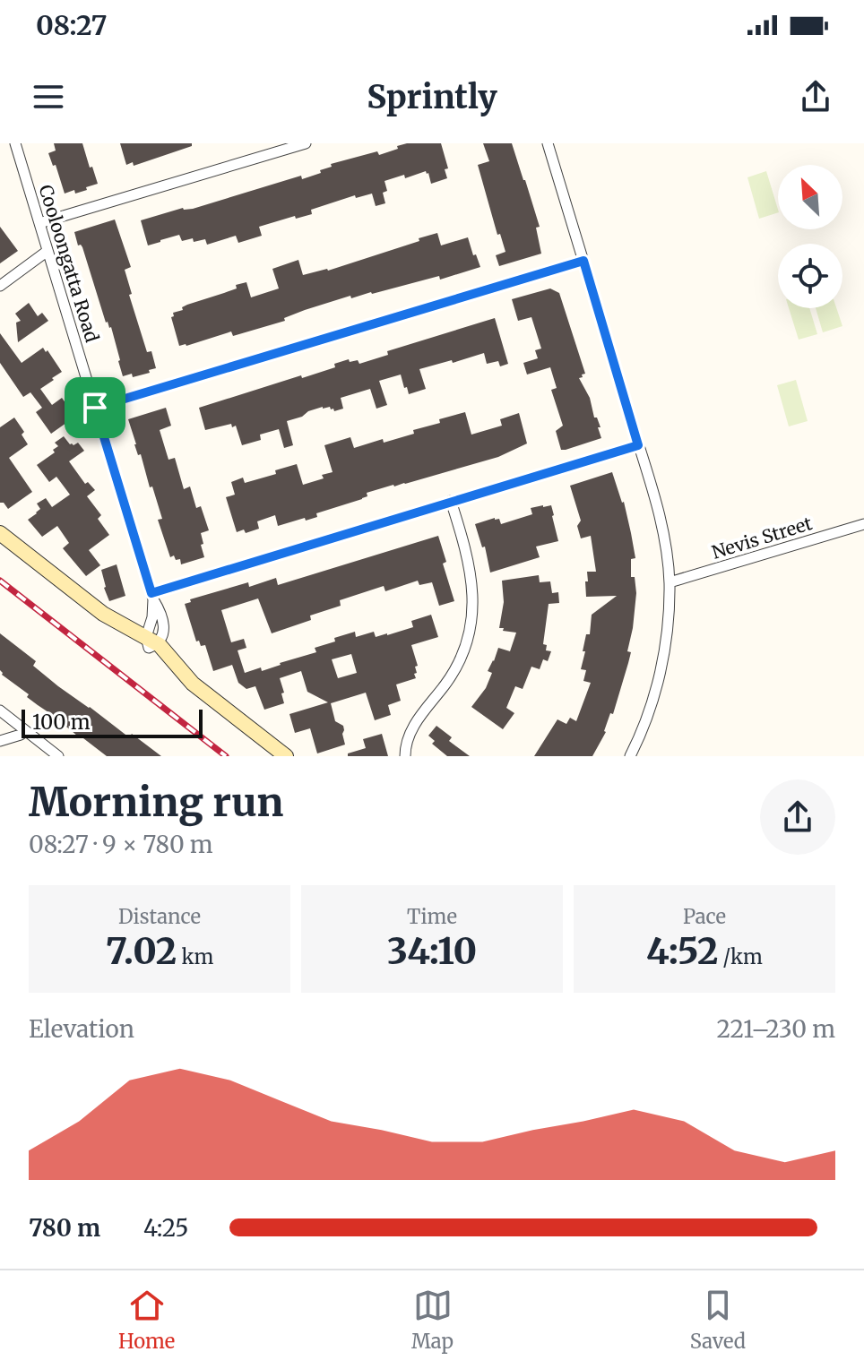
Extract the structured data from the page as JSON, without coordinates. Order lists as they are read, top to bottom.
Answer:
{
  "streets": {
    "street": ["Cooloongatta Road", "Nevis Street"]
  },
  "scale_bar": "100 m",
  "north": "top left",
  "page": {
    "status": "08:27",
    "header": "Sprintly",
    "scale": "100 m",
    "heading": ["Morning run", "08:27 · 9 × 780 m"],
    "stats": [
      ["Distance", "7.02 km"],
      ["Time", "34:10"],
      ["Pace", "4:52 /km"]
    ],
    "chart": ["Elevation", "221–230 m"],
    "list": [
      {
        "name": "780 m",
        "note": "4:25"
      }
    ],
    "tabs": ["Home", "Map", "Saved"]
  }
}
